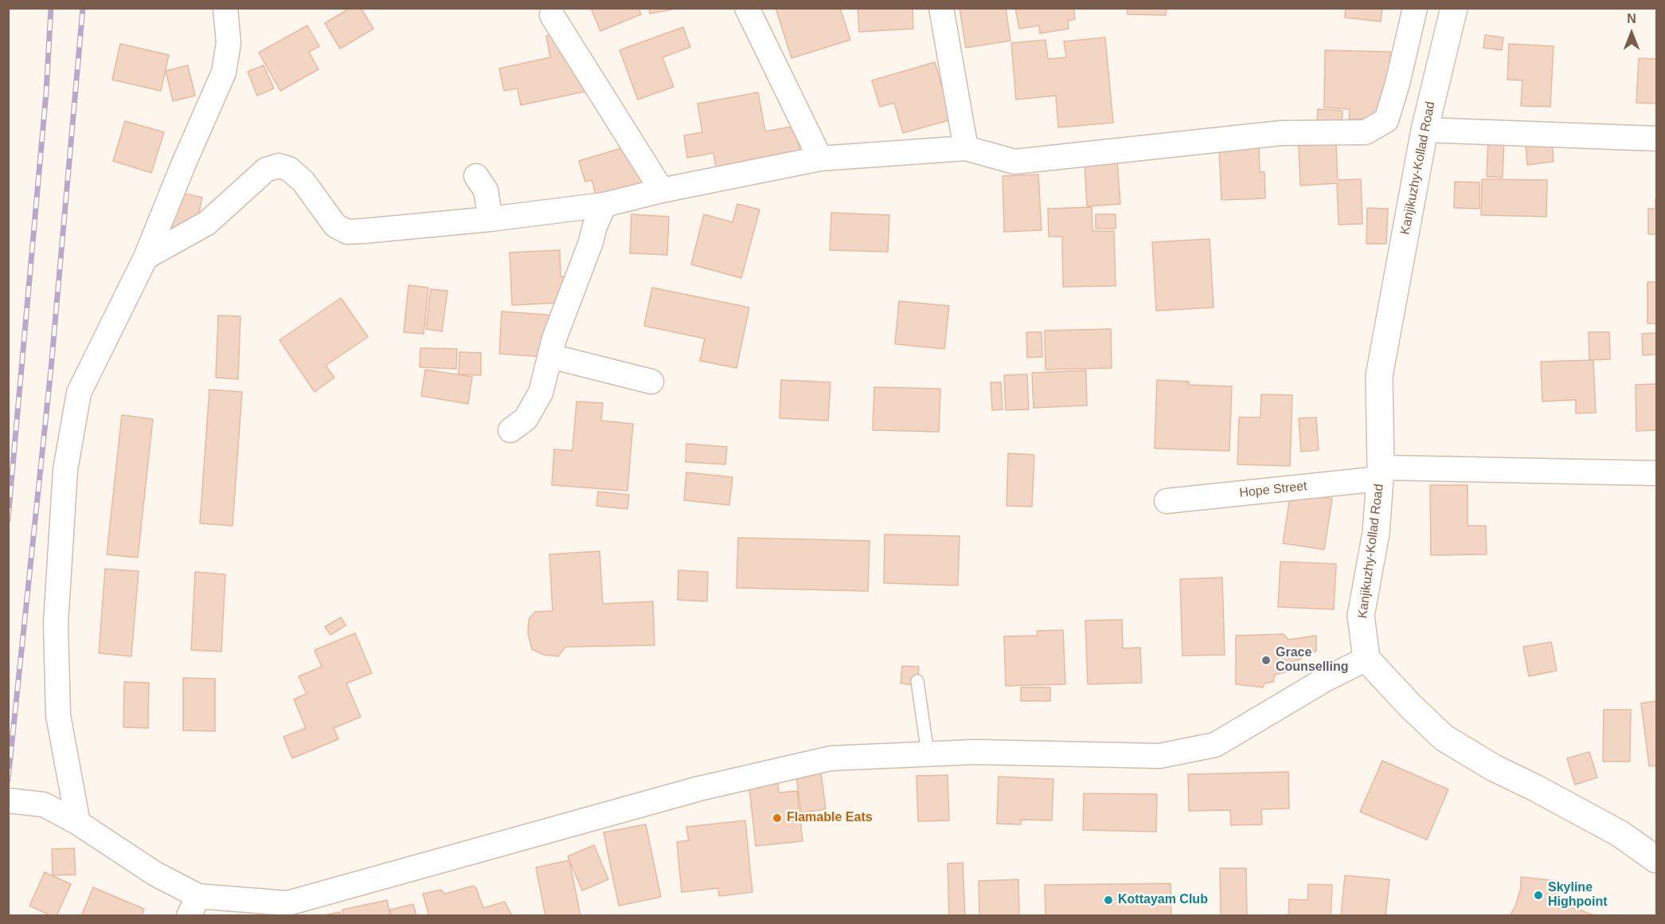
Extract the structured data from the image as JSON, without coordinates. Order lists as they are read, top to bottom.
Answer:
{
  "streets": {
    "main road": ["Kanjikuzhy-Kollad Road"],
    "street": ["Hope Street"]
  },
  "crossings": [
    ["Kanjikuzhy-Kollad Road", "Hope Street"]
  ],
  "places": [
    "Grace Counselling",
    "Flamable Eats",
    "Skyline Highpoint",
    "Kottayam Club"
  ],
  "north": "top"
}
